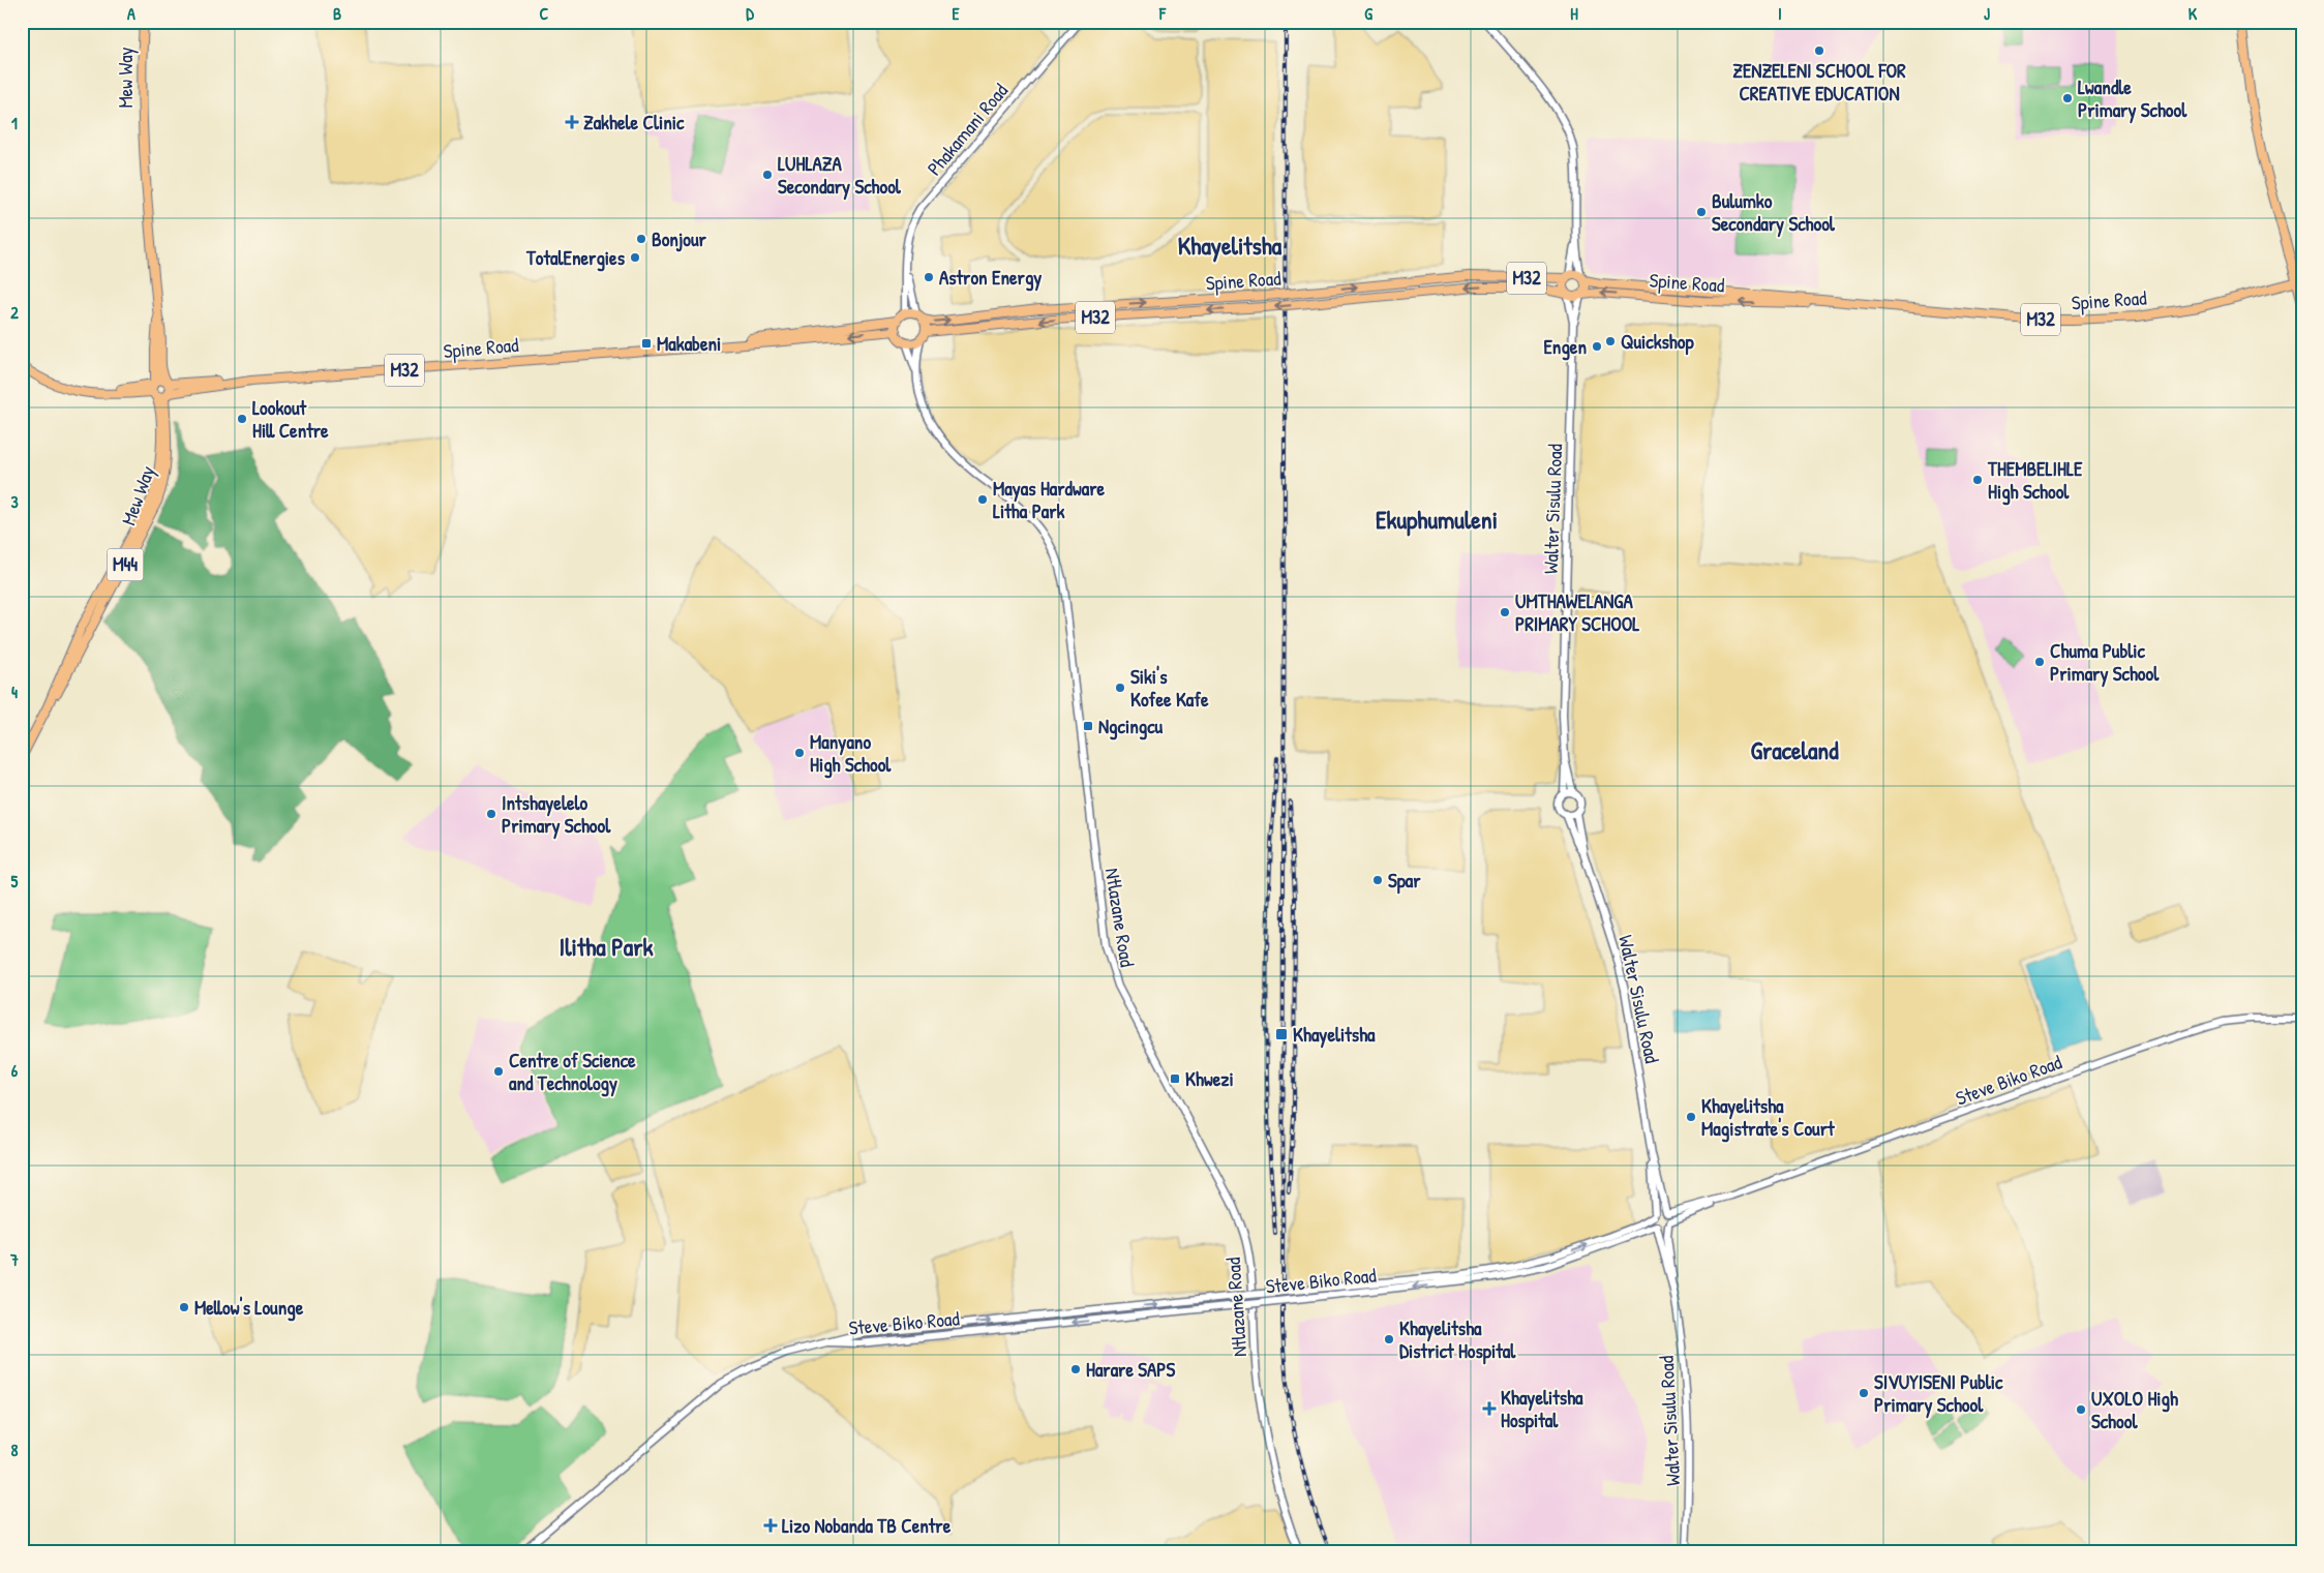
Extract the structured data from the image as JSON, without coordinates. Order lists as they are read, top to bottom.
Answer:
{
  "streets": {
    "main road": [
      "Mew Way",
      "M32",
      "Spine Road",
      "M44"
    ],
    "street": [
      "Phakamani Road",
      "Walter Sisulu Road",
      "Ntlazane Road",
      "Steve Biko Road"
    ]
  },
  "crossings": [
    ["Mew Way", "M32"],
    ["Mew Way", "Spine Road"],
    ["Phakamani Road", "Spine Road"],
    ["Phakamani Road", "Ntlazane Road"],
    ["M32", "Spine Road"],
    ["M32", "Walter Sisulu Road"],
    ["Spine Road", "Walter Sisulu Road"],
    ["Spine Road", "Ntlazane Road"],
    ["Walter Sisulu Road", "Steve Biko Road"]
  ],
  "districts": [
    "Khayelitsha",
    "Ekuphumuleni",
    "Graceland",
    "Ilitha Park"
  ],
  "places": {
    "other": [
      "ZENZELENI SCHOOL FOR CREATIVE EDUCATION",
      "Lwandle Primary School",
      "LUHLAZA Secondary School",
      "Bulumko Secondary School",
      "Bonjour",
      "TotalEnergies",
      "Astron Energy",
      "Quickshop",
      "Engen",
      "Lookout Hill Centre",
      "THEMBELIHLE High School",
      "Mayas Hardware Litha Park",
      "UMTHAWELANGA PRIMARY SCHOOL",
      "Chuma Public Primary School",
      "Siki's Kofee Kafe",
      "Manyano High School",
      "Intshayelelo Primary School",
      "Spar",
      "Centre of Science and Technology",
      "Khayelitsha Magistrate's Court",
      "Mellow's Lounge",
      "Khayelitsha District Hospital",
      "Harare SAPS",
      "SIVUYISENI Public Primary School",
      "UXOLO High School"
    ],
    "health": ["Zakhele Clinic", "Khayelitsha Hospital", "Lizo Nobanda TB Centre"],
    "transit": [
      "Makabeni",
      "Ngcingcu",
      "Khayelitsha",
      "Khwezi"
    ]
  },
  "grid": {
    "columns": [
      "A",
      "B",
      "C",
      "D",
      "E",
      "F",
      "G",
      "H",
      "I",
      "J",
      "K"
    ],
    "rows": [
      "1",
      "2",
      "3",
      "4",
      "5",
      "6",
      "7",
      "8"
    ]
  }
}
